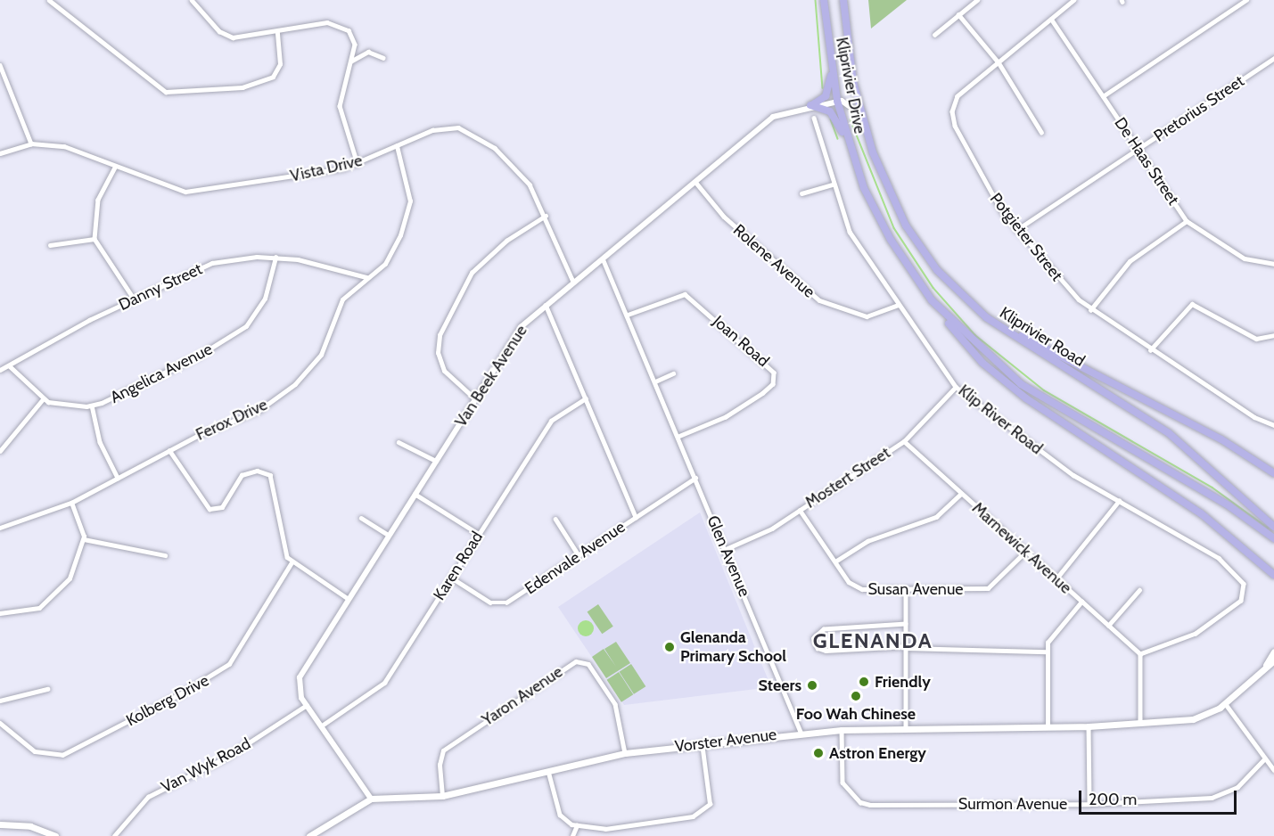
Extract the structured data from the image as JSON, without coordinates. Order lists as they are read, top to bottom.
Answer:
{
  "streets": {
    "main road": ["Kliprivier Drive", "Kliprivier Road", "Vorster Avenue"],
    "street": [
      "Pretorius Street",
      "De Haas Street",
      "Vista Drive",
      "Potgieter Street",
      "Rolene Avenue",
      "Danny Street",
      "Joan Road",
      "Angelica Avenue",
      "Van Beek Avenue",
      "Ferox Drive",
      "Klip River Road",
      "Mostert Street",
      "Marnewick Avenue",
      "Glen Avenue",
      "Edenvale Avenue",
      "Karen Road",
      "Susan Avenue",
      "Yaron Avenue",
      "Kolberg Drive",
      "Van Wyk Road",
      "Surmon Avenue"
    ]
  },
  "crossings": [
    ["Kliprivier Drive", "Kliprivier Road"],
    ["Kliprivier Drive", "Van Beek Avenue"],
    ["Pretorius Street", "De Haas Street"],
    ["Pretorius Street", "Potgieter Street"],
    ["De Haas Street", "Potgieter Street"],
    ["Vista Drive", "Van Beek Avenue"],
    ["Vista Drive", "Ferox Drive"],
    ["Rolene Avenue", "Van Beek Avenue"],
    ["Rolene Avenue", "Klip River Road"],
    ["Danny Street", "Angelica Avenue"],
    ["Danny Street", "Ferox Drive"],
    ["Joan Road", "Glen Avenue"],
    ["Van Beek Avenue", "Glen Avenue"],
    ["Van Beek Avenue", "Van Wyk Road"],
    ["Klip River Road", "Mostert Street"],
    ["Klip River Road", "Marnewick Avenue"],
    ["Mostert Street", "Marnewick Avenue"],
    ["Mostert Street", "Glen Avenue"],
    ["Mostert Street", "Susan Avenue"],
    ["Marnewick Avenue", "Susan Avenue"],
    ["Glen Avenue", "Edenvale Avenue"],
    ["Glen Avenue", "Vorster Avenue"],
    ["Edenvale Avenue", "Karen Road"],
    ["Yaron Avenue", "Vorster Avenue"],
    ["Vorster Avenue", "Surmon Avenue"]
  ],
  "districts": ["GLENANDA"],
  "places": [
    "Glenanda Primary School",
    "Friendly",
    "Steers",
    "Foo Wah Chinese",
    "Astron Energy"
  ],
  "scale_bar": "200 m"
}
